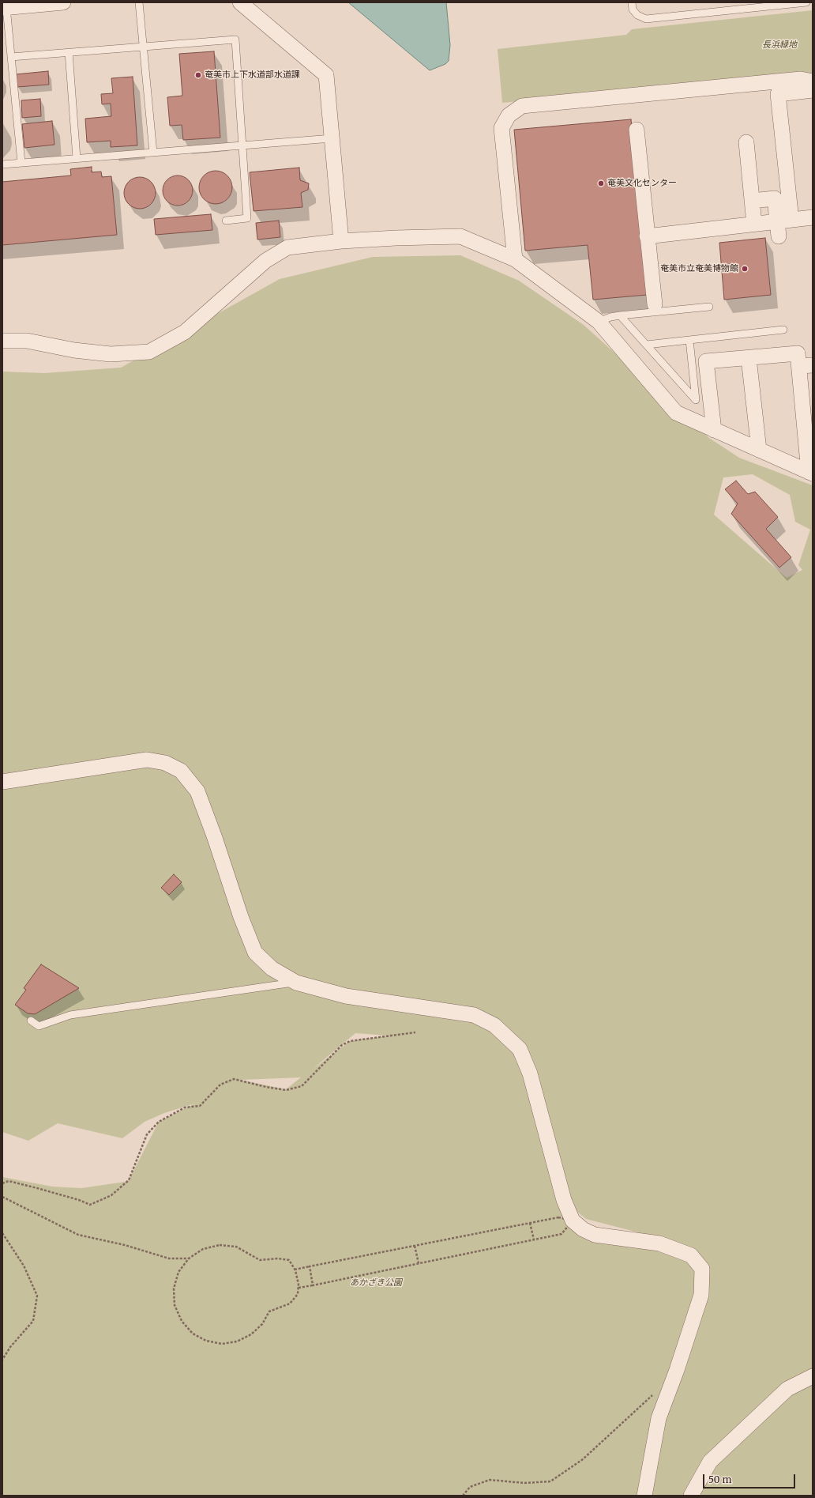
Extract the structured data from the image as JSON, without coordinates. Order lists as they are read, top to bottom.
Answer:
{
  "parks": ["長浜緑地", "あかざき公園"],
  "places": ["奄美市上下水道部水道課", "奄美文化センター", "奄美市立奄美博物館"],
  "scale_bar": "50 m"
}
